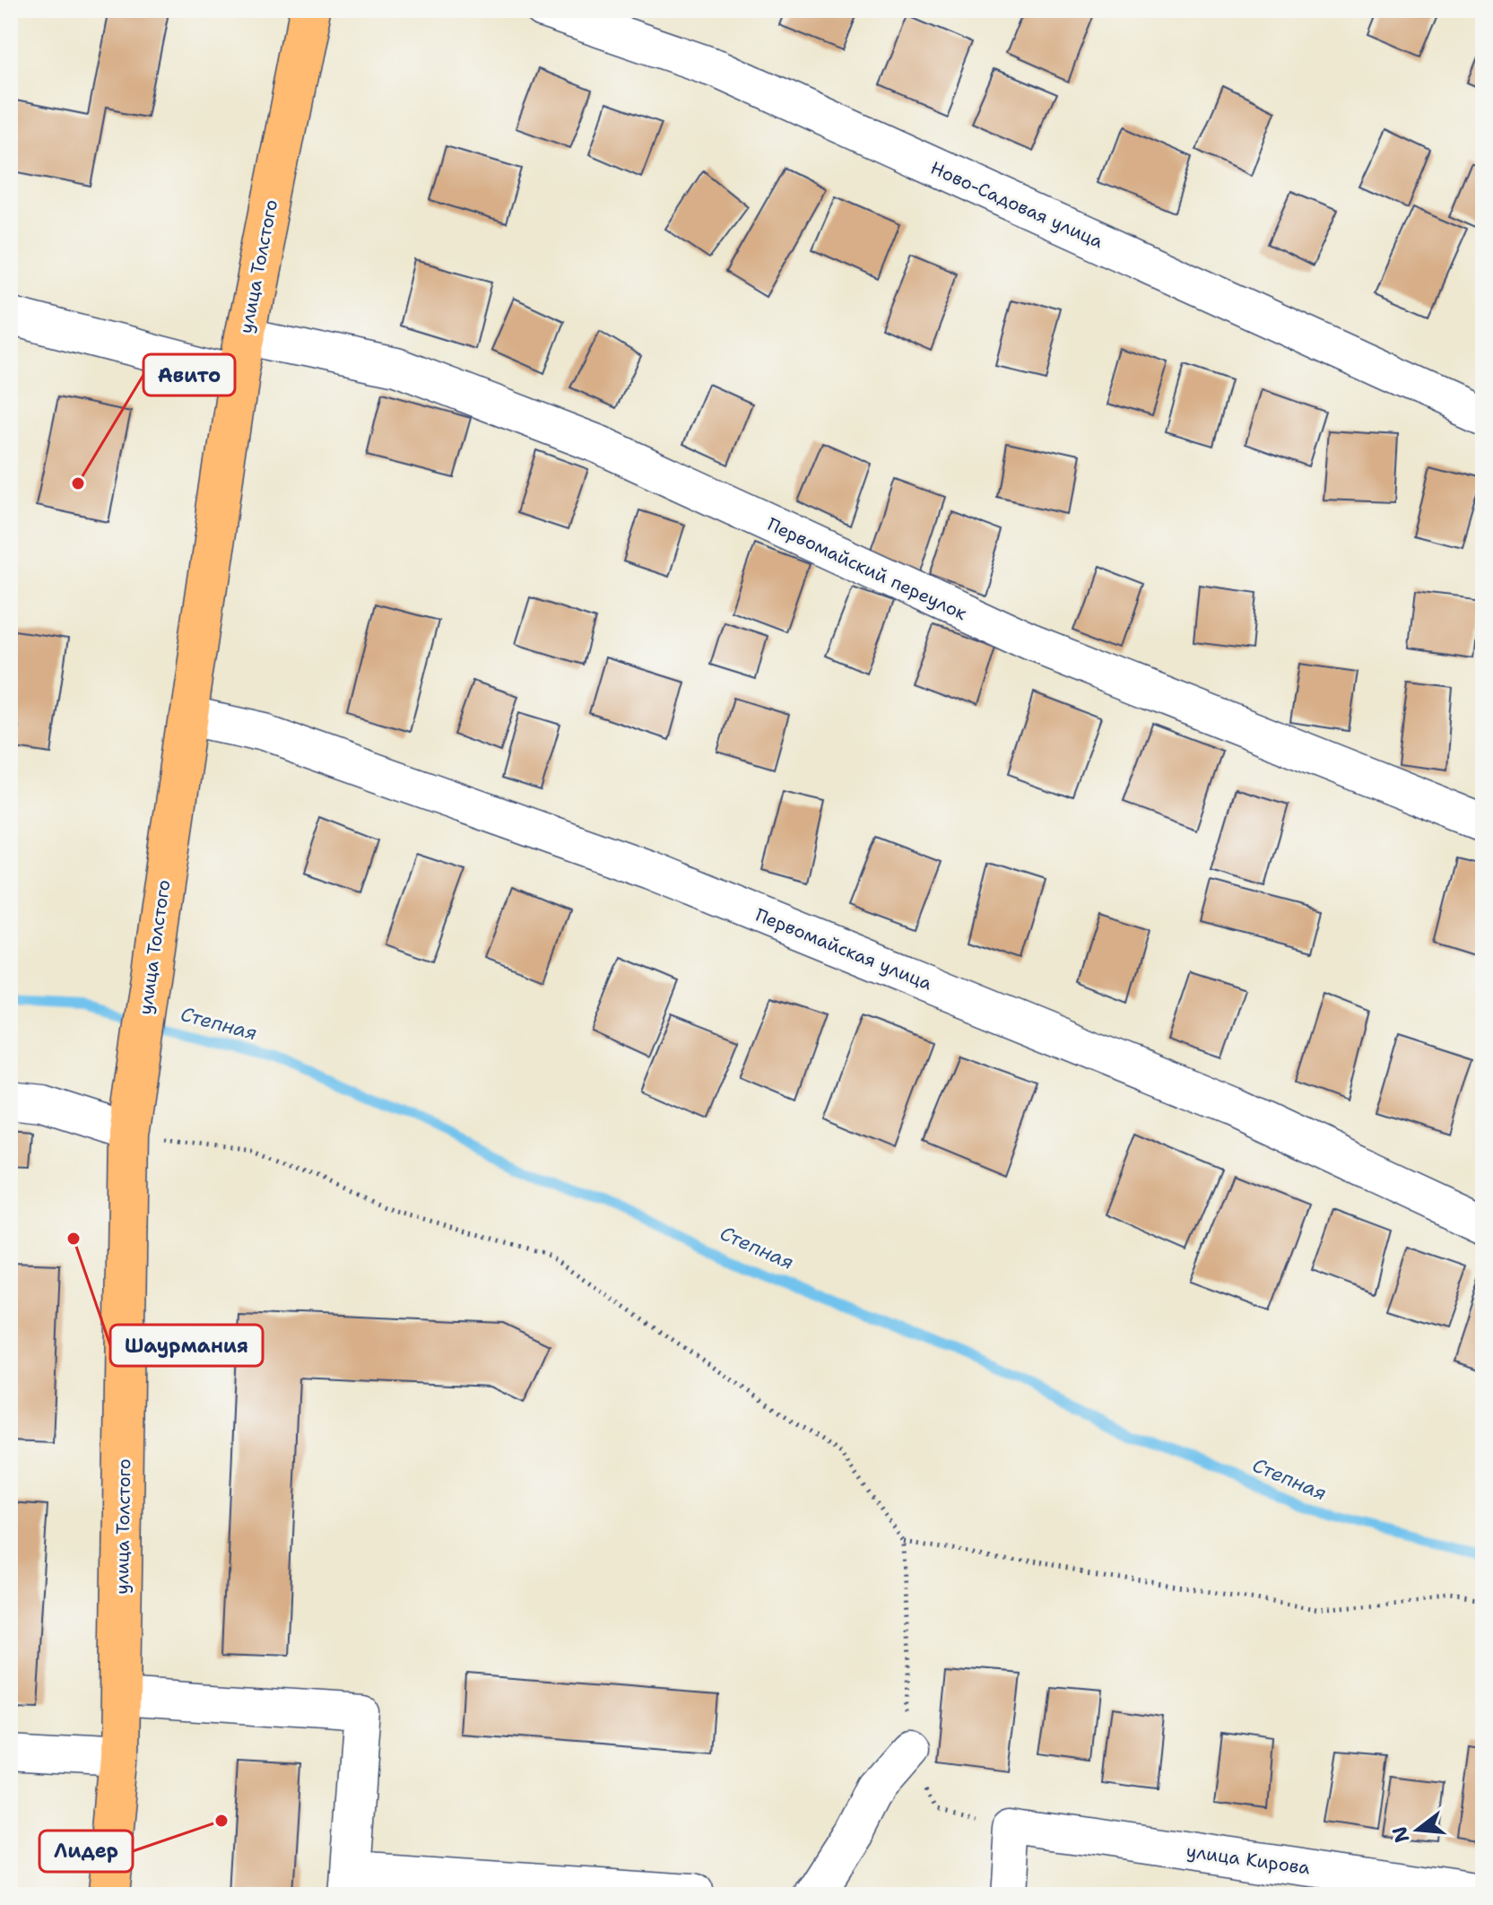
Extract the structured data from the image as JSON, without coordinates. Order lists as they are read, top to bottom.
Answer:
{
  "streets": {
    "main road": ["улица Толстого"],
    "street": [
      "Ново-Садовая улица",
      "Первомайский переулок",
      "Первомайская улица",
      "улица Кирова"
    ]
  },
  "crossings": [
    ["улица Толстого", "Первомайский переулок"],
    ["улица Толстого", "Первомайская улица"]
  ],
  "water": ["Степная"],
  "places": ["Авито", "Шаурмания", "Лидер"],
  "north": "left"
}
